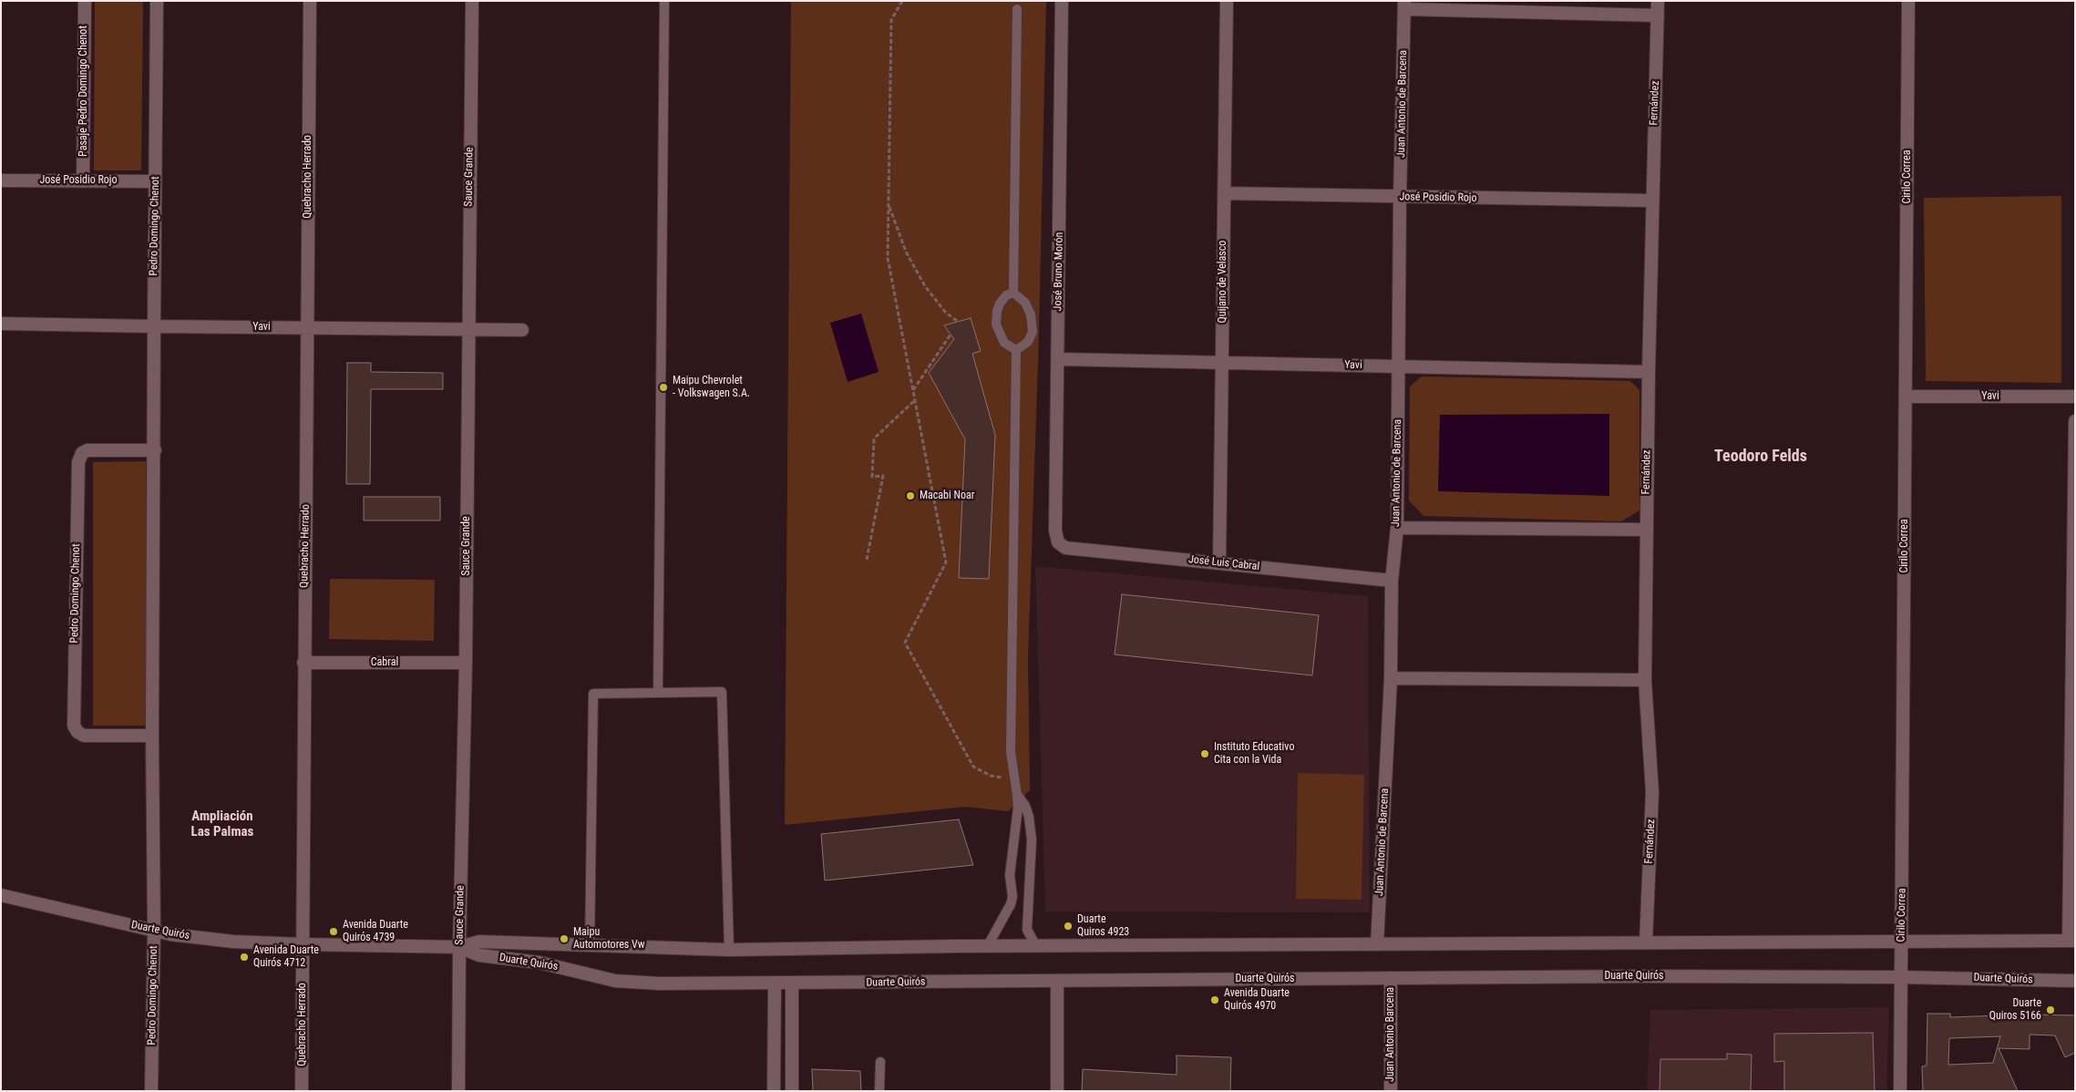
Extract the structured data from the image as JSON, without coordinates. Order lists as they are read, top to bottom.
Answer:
{
  "streets": {
    "street": [
      "Pasaje Pedro Domingo Chenot",
      "Fernández",
      "Juan Antonio de Barcena",
      "Quebracho Herrado",
      "Sauce Grande",
      "Cirilo Correa",
      "José Posidio Rojo",
      "Pedro Domingo Chenot",
      "José Bruno Morón",
      "Quijano de Velasco",
      "Yavi",
      "José Luis Cabral",
      "Cabral",
      "Duarte Quirós",
      "Juan Antonio Barcena"
    ]
  },
  "crossings": [
    ["Pasaje Pedro Domingo Chenot", "José Posidio Rojo"],
    ["Fernández", "José Posidio Rojo"],
    ["Fernández", "Yavi"],
    ["Fernández", "Duarte Quirós"],
    ["Juan Antonio de Barcena", "José Posidio Rojo"],
    ["Juan Antonio de Barcena", "Yavi"],
    ["Juan Antonio de Barcena", "José Luis Cabral"],
    ["Juan Antonio de Barcena", "Duarte Quirós"],
    ["Quebracho Herrado", "Yavi"],
    ["Quebracho Herrado", "Cabral"],
    ["Quebracho Herrado", "Duarte Quirós"],
    ["Sauce Grande", "Yavi"],
    ["Sauce Grande", "Cabral"],
    ["Sauce Grande", "Duarte Quirós"],
    ["Cirilo Correa", "Yavi"],
    ["Cirilo Correa", "Duarte Quirós"],
    ["José Posidio Rojo", "Pedro Domingo Chenot"],
    ["José Posidio Rojo", "Quijano de Velasco"],
    ["Pedro Domingo Chenot", "Yavi"],
    ["Pedro Domingo Chenot", "Duarte Quirós"],
    ["José Bruno Morón", "Yavi"],
    ["José Bruno Morón", "José Luis Cabral"],
    ["Quijano de Velasco", "Yavi"],
    ["Quijano de Velasco", "José Luis Cabral"],
    ["Duarte Quirós", "Juan Antonio Barcena"]
  ],
  "districts": ["Teodoro Felds", "Ampliación Las Palmas"],
  "places": [
    "Maipu Chevrolet - Volkswagen S.A.",
    "Macabi Noar",
    "Instituto Educativo Cita con la Vida",
    "Duarte Quiros 4923",
    "Avenida Duarte Quirós 4739",
    "Maipu Automotores Vw",
    "Avenida Duarte Quirós 4712",
    "Avenida Duarte Quirós 4970",
    "Duarte Quiros 5166"
  ]
}
